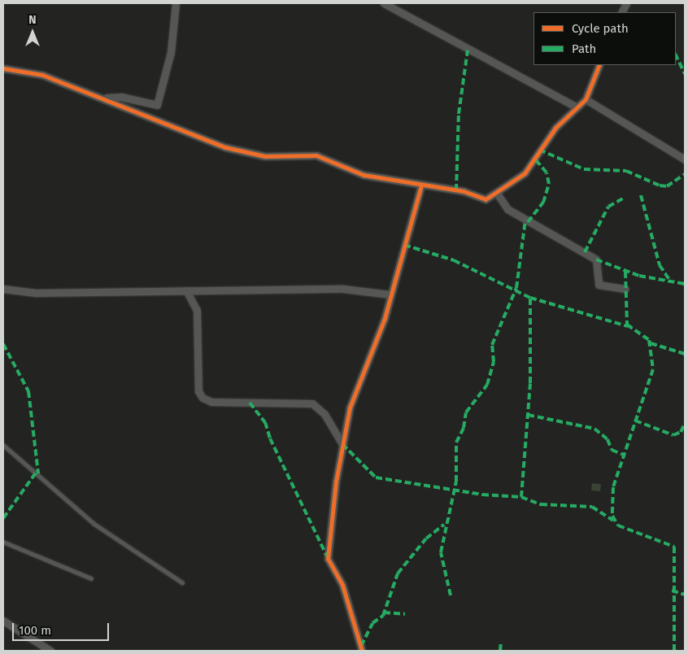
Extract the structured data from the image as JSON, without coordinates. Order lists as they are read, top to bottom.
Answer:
{
  "legend": ["Cycle path", "Path"],
  "scale_bar": "100 m",
  "north": "top"
}
